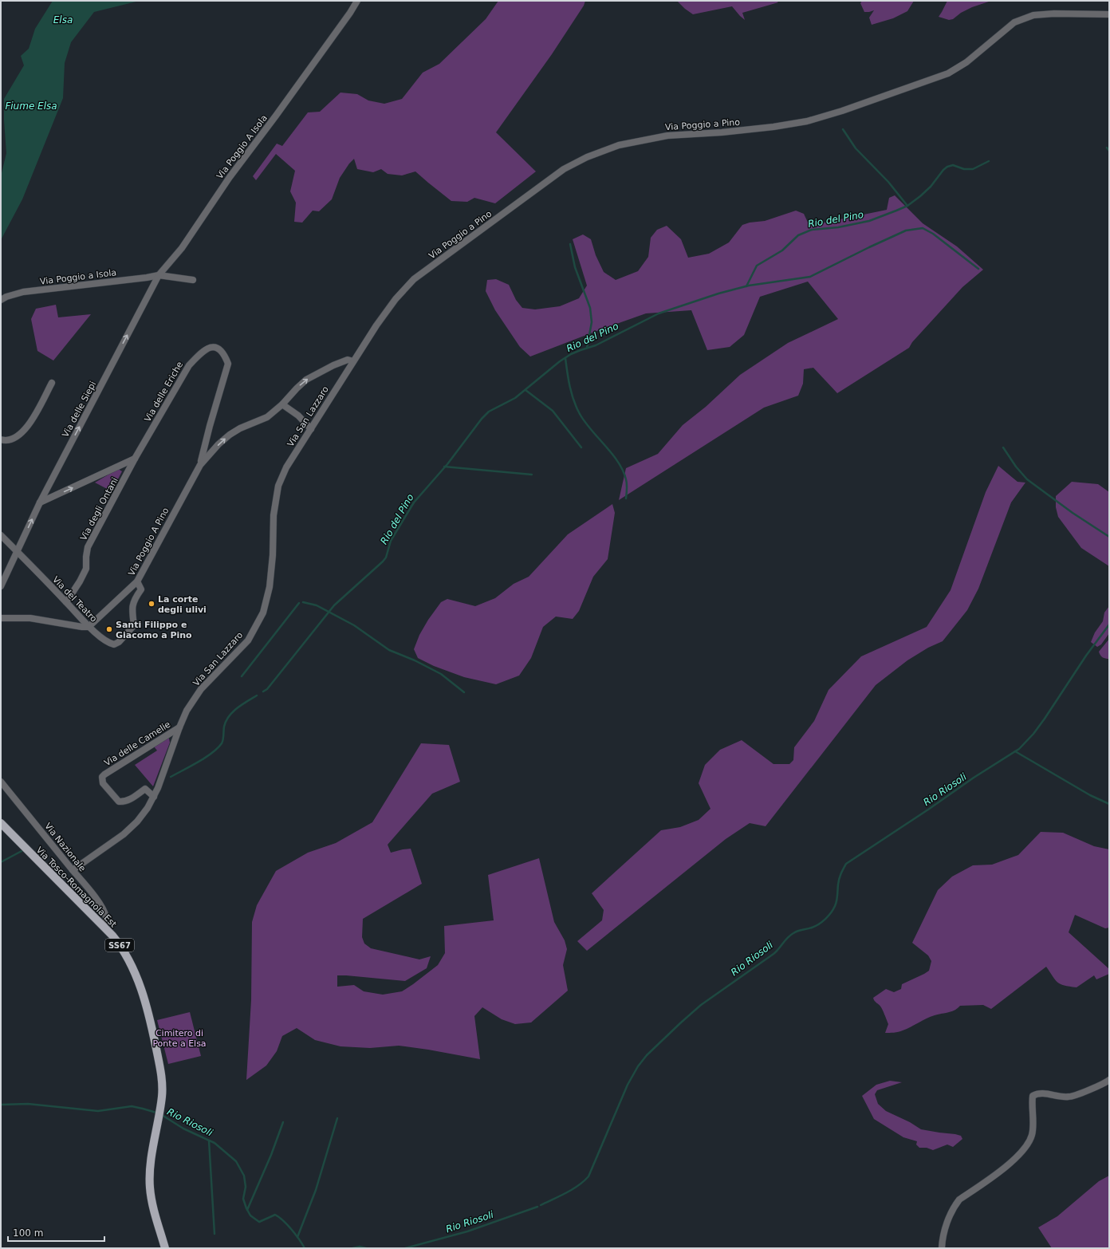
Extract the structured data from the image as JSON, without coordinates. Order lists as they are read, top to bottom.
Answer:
{
  "streets": {
    "main road": ["Via Tosco-Romagnola Est", "SS67"],
    "street": [
      "Via Poggio a Pino",
      "Via Poggio A Isola",
      "Via Poggio a Isola",
      "Via delle Eriche",
      "Via delle Siepi",
      "Via San Lazzaro",
      "Via degli Ontani",
      "Via Poggio A Pino",
      "Via del Teatro",
      "Via delle Camelie",
      "Via Nazionale"
    ]
  },
  "crossings": [
    ["Via Poggio a Pino", "Via San Lazzaro"],
    ["Via Poggio a Pino", "Via Poggio A Pino"],
    ["Via Poggio A Isola", "Via Poggio a Isola"],
    ["Via Poggio A Isola", "Via delle Siepi"],
    ["Via Poggio a Isola", "Via delle Siepi"],
    ["Via delle Eriche", "Via degli Ontani"],
    ["Via delle Eriche", "Via Poggio A Pino"],
    ["Via delle Siepi", "Via del Teatro"],
    ["Via San Lazzaro", "Via Poggio A Pino"],
    ["Via San Lazzaro", "Via delle Camelie"],
    ["Via San Lazzaro", "Via Nazionale"],
    ["Via degli Ontani", "Via del Teatro"],
    ["Via Poggio A Pino", "Via del Teatro"],
    ["Via Nazionale", "Via Tosco-Romagnola Est"]
  ],
  "one_way": ["Via delle Siepi", "Via Poggio A Pino"],
  "water": [
    "Elsa",
    "Fiume Elsa",
    "Rio del Pino",
    "Rio Riosoli"
  ],
  "parks": ["Cimitero di Ponte a Elsa"],
  "places": ["La corte degli ulivi", "Santi Filippo e Giacomo a Pino"],
  "scale_bar": "100 m"
}
